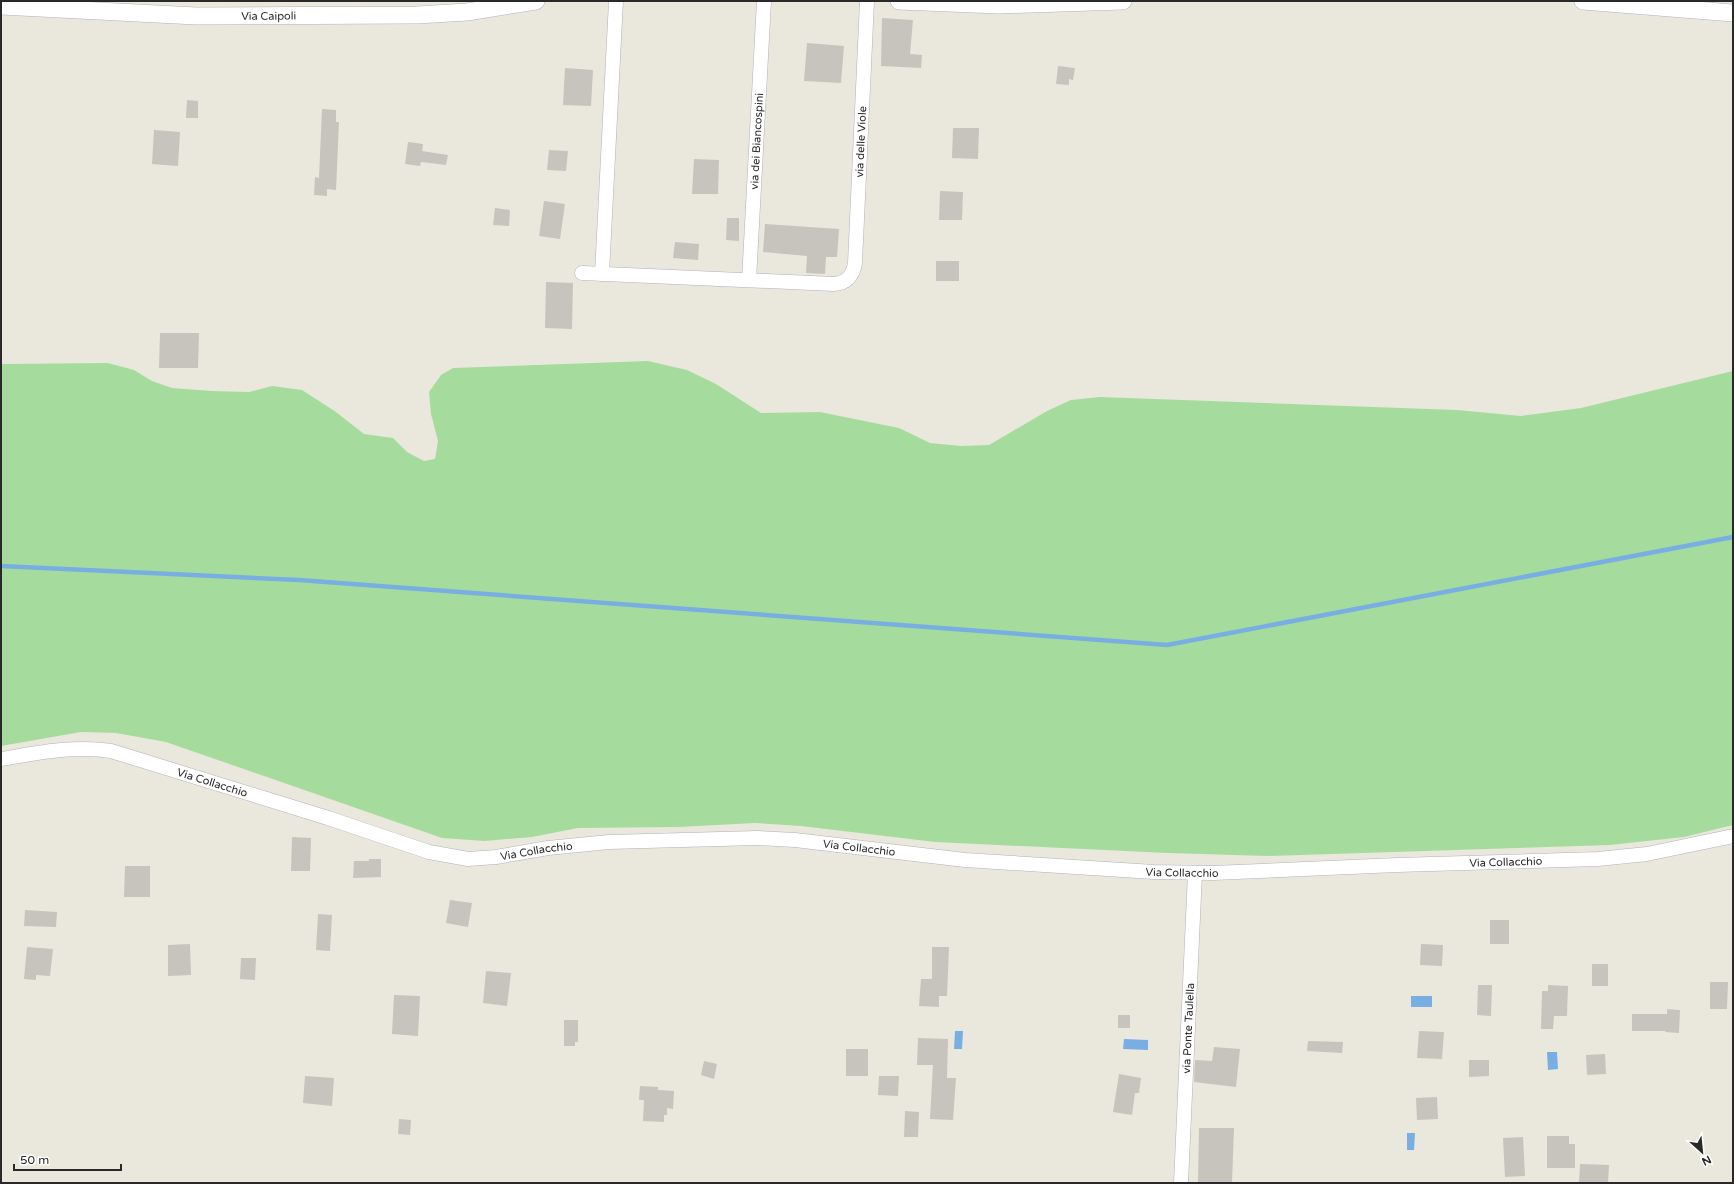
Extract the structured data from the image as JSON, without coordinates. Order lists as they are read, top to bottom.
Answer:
{
  "streets": {
    "street": [
      "Via Caipoli",
      "via dei Biancospini",
      "via delle Viole",
      "Via Collacchio",
      "via Ponte Taulella"
    ]
  },
  "crossings": [
    ["via dei Biancospini", "via delle Viole"],
    ["Via Collacchio", "via Ponte Taulella"]
  ],
  "scale_bar": "50 m",
  "north": "bottom right"
}
